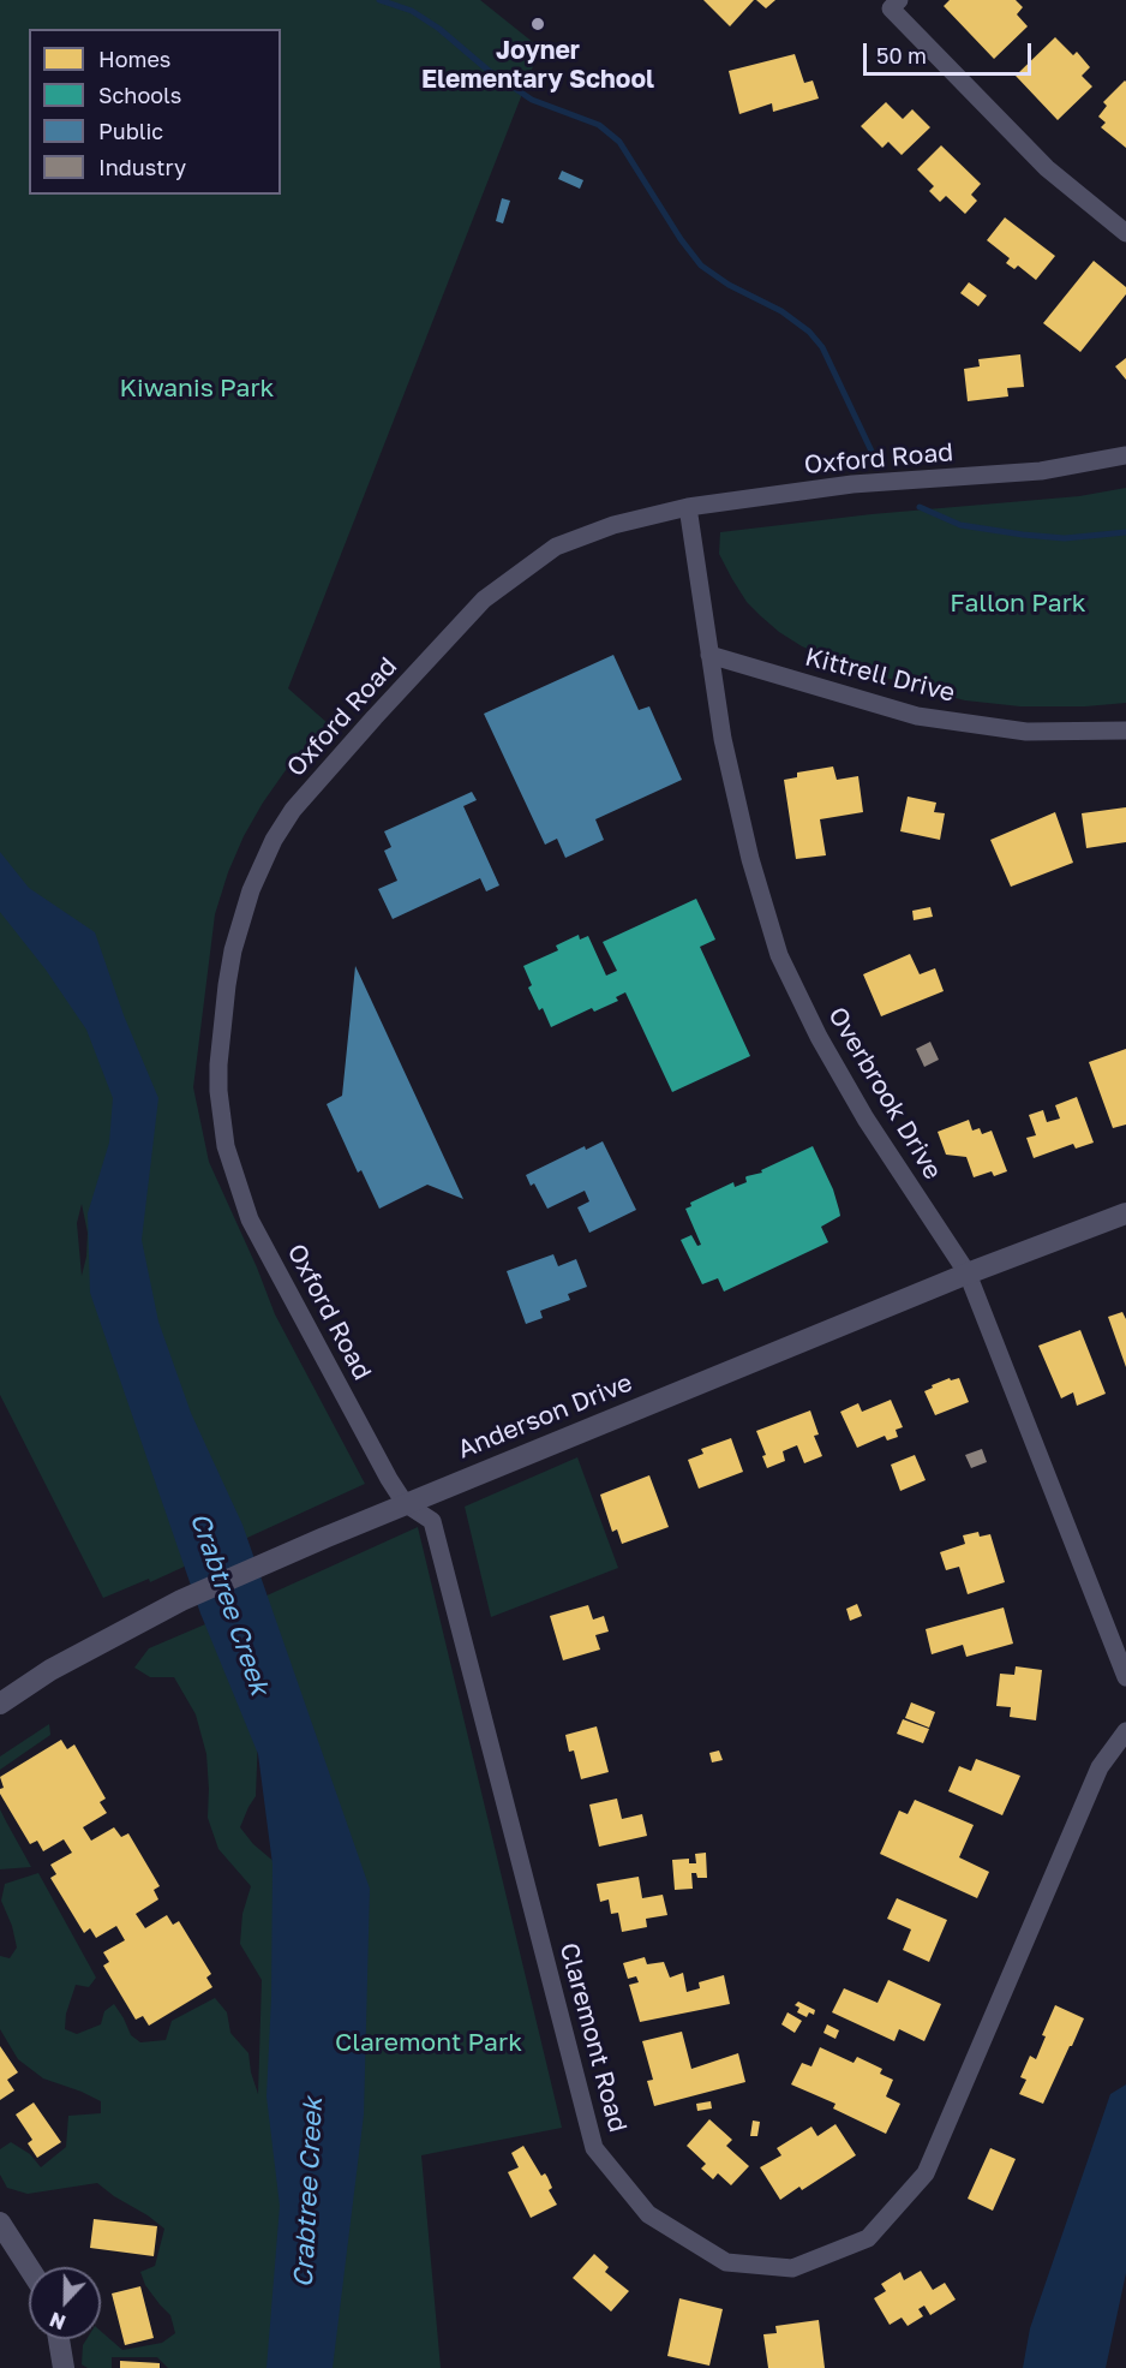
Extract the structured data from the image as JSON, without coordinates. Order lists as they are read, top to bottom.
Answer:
{
  "streets": {
    "street": [
      "Oxford Road",
      "Kittrell Drive",
      "Overbrook Drive",
      "Anderson Drive",
      "Claremont Road"
    ]
  },
  "crossings": [
    ["Oxford Road", "Overbrook Drive"],
    ["Oxford Road", "Anderson Drive"],
    ["Oxford Road", "Claremont Road"],
    ["Kittrell Drive", "Overbrook Drive"],
    ["Overbrook Drive", "Anderson Drive"],
    ["Anderson Drive", "Claremont Road"]
  ],
  "water": ["Crabtree Creek"],
  "parks": ["Kiwanis Park", "Fallon Park", "Claremont Park"],
  "places": ["Joyner Elementary School"],
  "legend": [
    "Homes",
    "Schools",
    "Public",
    "Industry"
  ],
  "scale_bar": "50 m",
  "north": "bottom"
}
